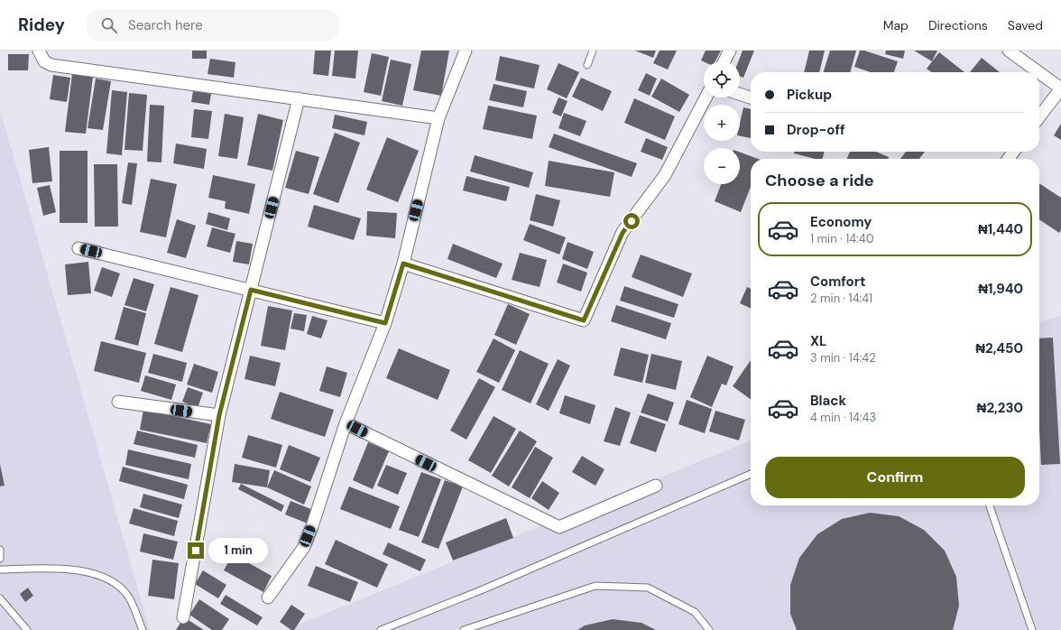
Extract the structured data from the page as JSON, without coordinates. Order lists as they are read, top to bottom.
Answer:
{
  "page": {
    "header": "Ridey",
    "search": "Search here",
    "nav": ["Map", "Directions", "Saved"],
    "map_buttons": ["+", "−"],
    "banner": ["Pickup", "Drop-off"],
    "heading": "Choose a ride",
    "list": [
      {
        "name": "Economy",
        "note": "1 min · 14:40",
        "value": "₦1,440"
      },
      {
        "name": "Comfort",
        "note": "2 min · 14:41",
        "value": "₦1,940"
      },
      {
        "name": "XL",
        "note": "3 min · 14:42",
        "value": "₦2,450"
      },
      {
        "name": "Black",
        "note": "4 min · 14:43",
        "value": "₦2,230"
      }
    ],
    "buttons": "Confirm",
    "bubble": "1 min"
  }
}
